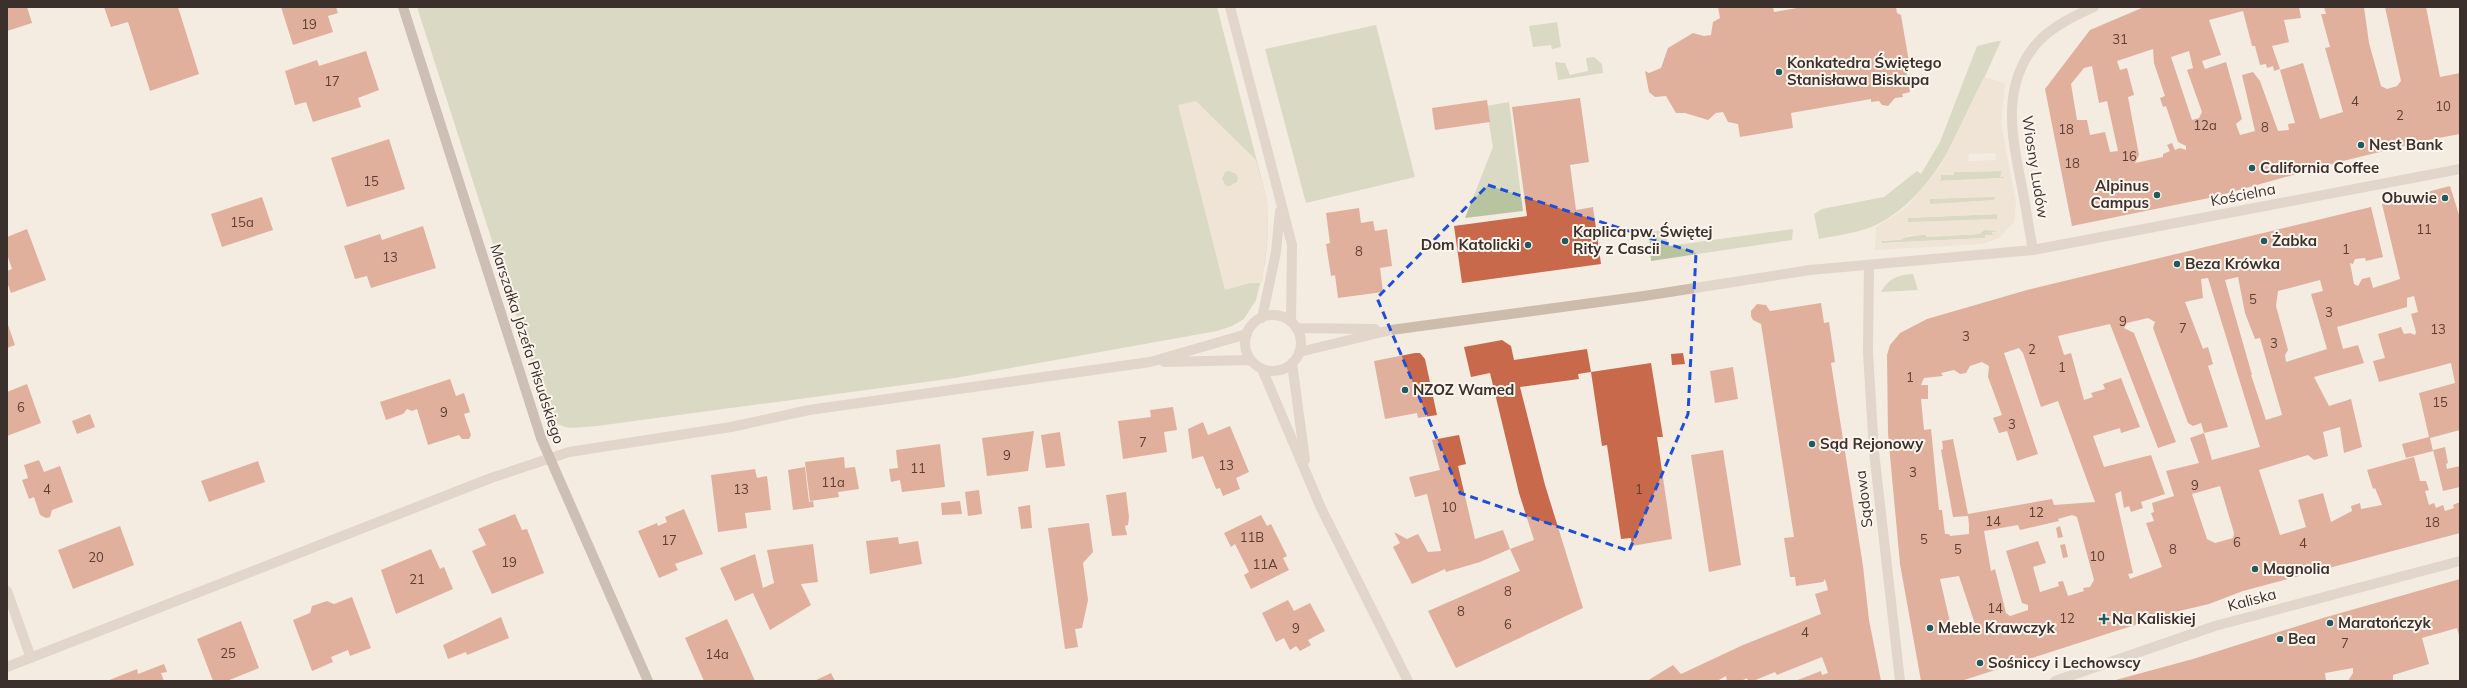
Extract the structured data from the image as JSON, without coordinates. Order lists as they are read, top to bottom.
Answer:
{
  "streets": {
    "street": [
      "Wiosny Ludów",
      "Kościelna",
      "Marszałka Józefa Piłsudskiego",
      "Sądowa",
      "Kaliska"
    ]
  },
  "crossings": [
    ["Wiosny Ludów", "Kościelna"],
    ["Kościelna", "Sądowa"]
  ],
  "places": {
    "other": [
      "Konkatedra Świętego Stanisława Biskupa",
      "Nest Bank",
      "California Coffee",
      "Alpinus Campus",
      "Obuwie",
      "Kaplica pw. Świętej Rity z Cascii",
      "Żabka",
      "Dom Katolicki",
      "Beza Krówka",
      "NZOZ Wamed",
      "Sąd Rejonowy",
      "Magnolia",
      "Maratończyk",
      "Meble Krawczyk",
      "Bea",
      "Sośniccy i Lechowscy"
    ],
    "health": ["Na Kaliskiej"]
  },
  "house_numbers": [
    "19",
    "31",
    "17",
    "4",
    "10",
    "2",
    "12a",
    "8",
    "18",
    "16",
    "18",
    "15",
    "15a",
    "11",
    "1",
    "8",
    "13",
    "5",
    "3",
    "9",
    "7",
    "13",
    "3",
    "3",
    "2",
    "1",
    "1",
    "15",
    "6",
    "9",
    "3",
    "7",
    "9",
    "13",
    "11",
    "3",
    "11a",
    "9",
    "4",
    "13",
    "1",
    "10",
    "12",
    "14",
    "18",
    "11B",
    "5",
    "17",
    "6",
    "4",
    "5",
    "8",
    "10",
    "20",
    "19",
    "11A",
    "21",
    "8",
    "14",
    "8",
    "12",
    "6",
    "9",
    "4",
    "7",
    "25",
    "14a"
  ]
}
